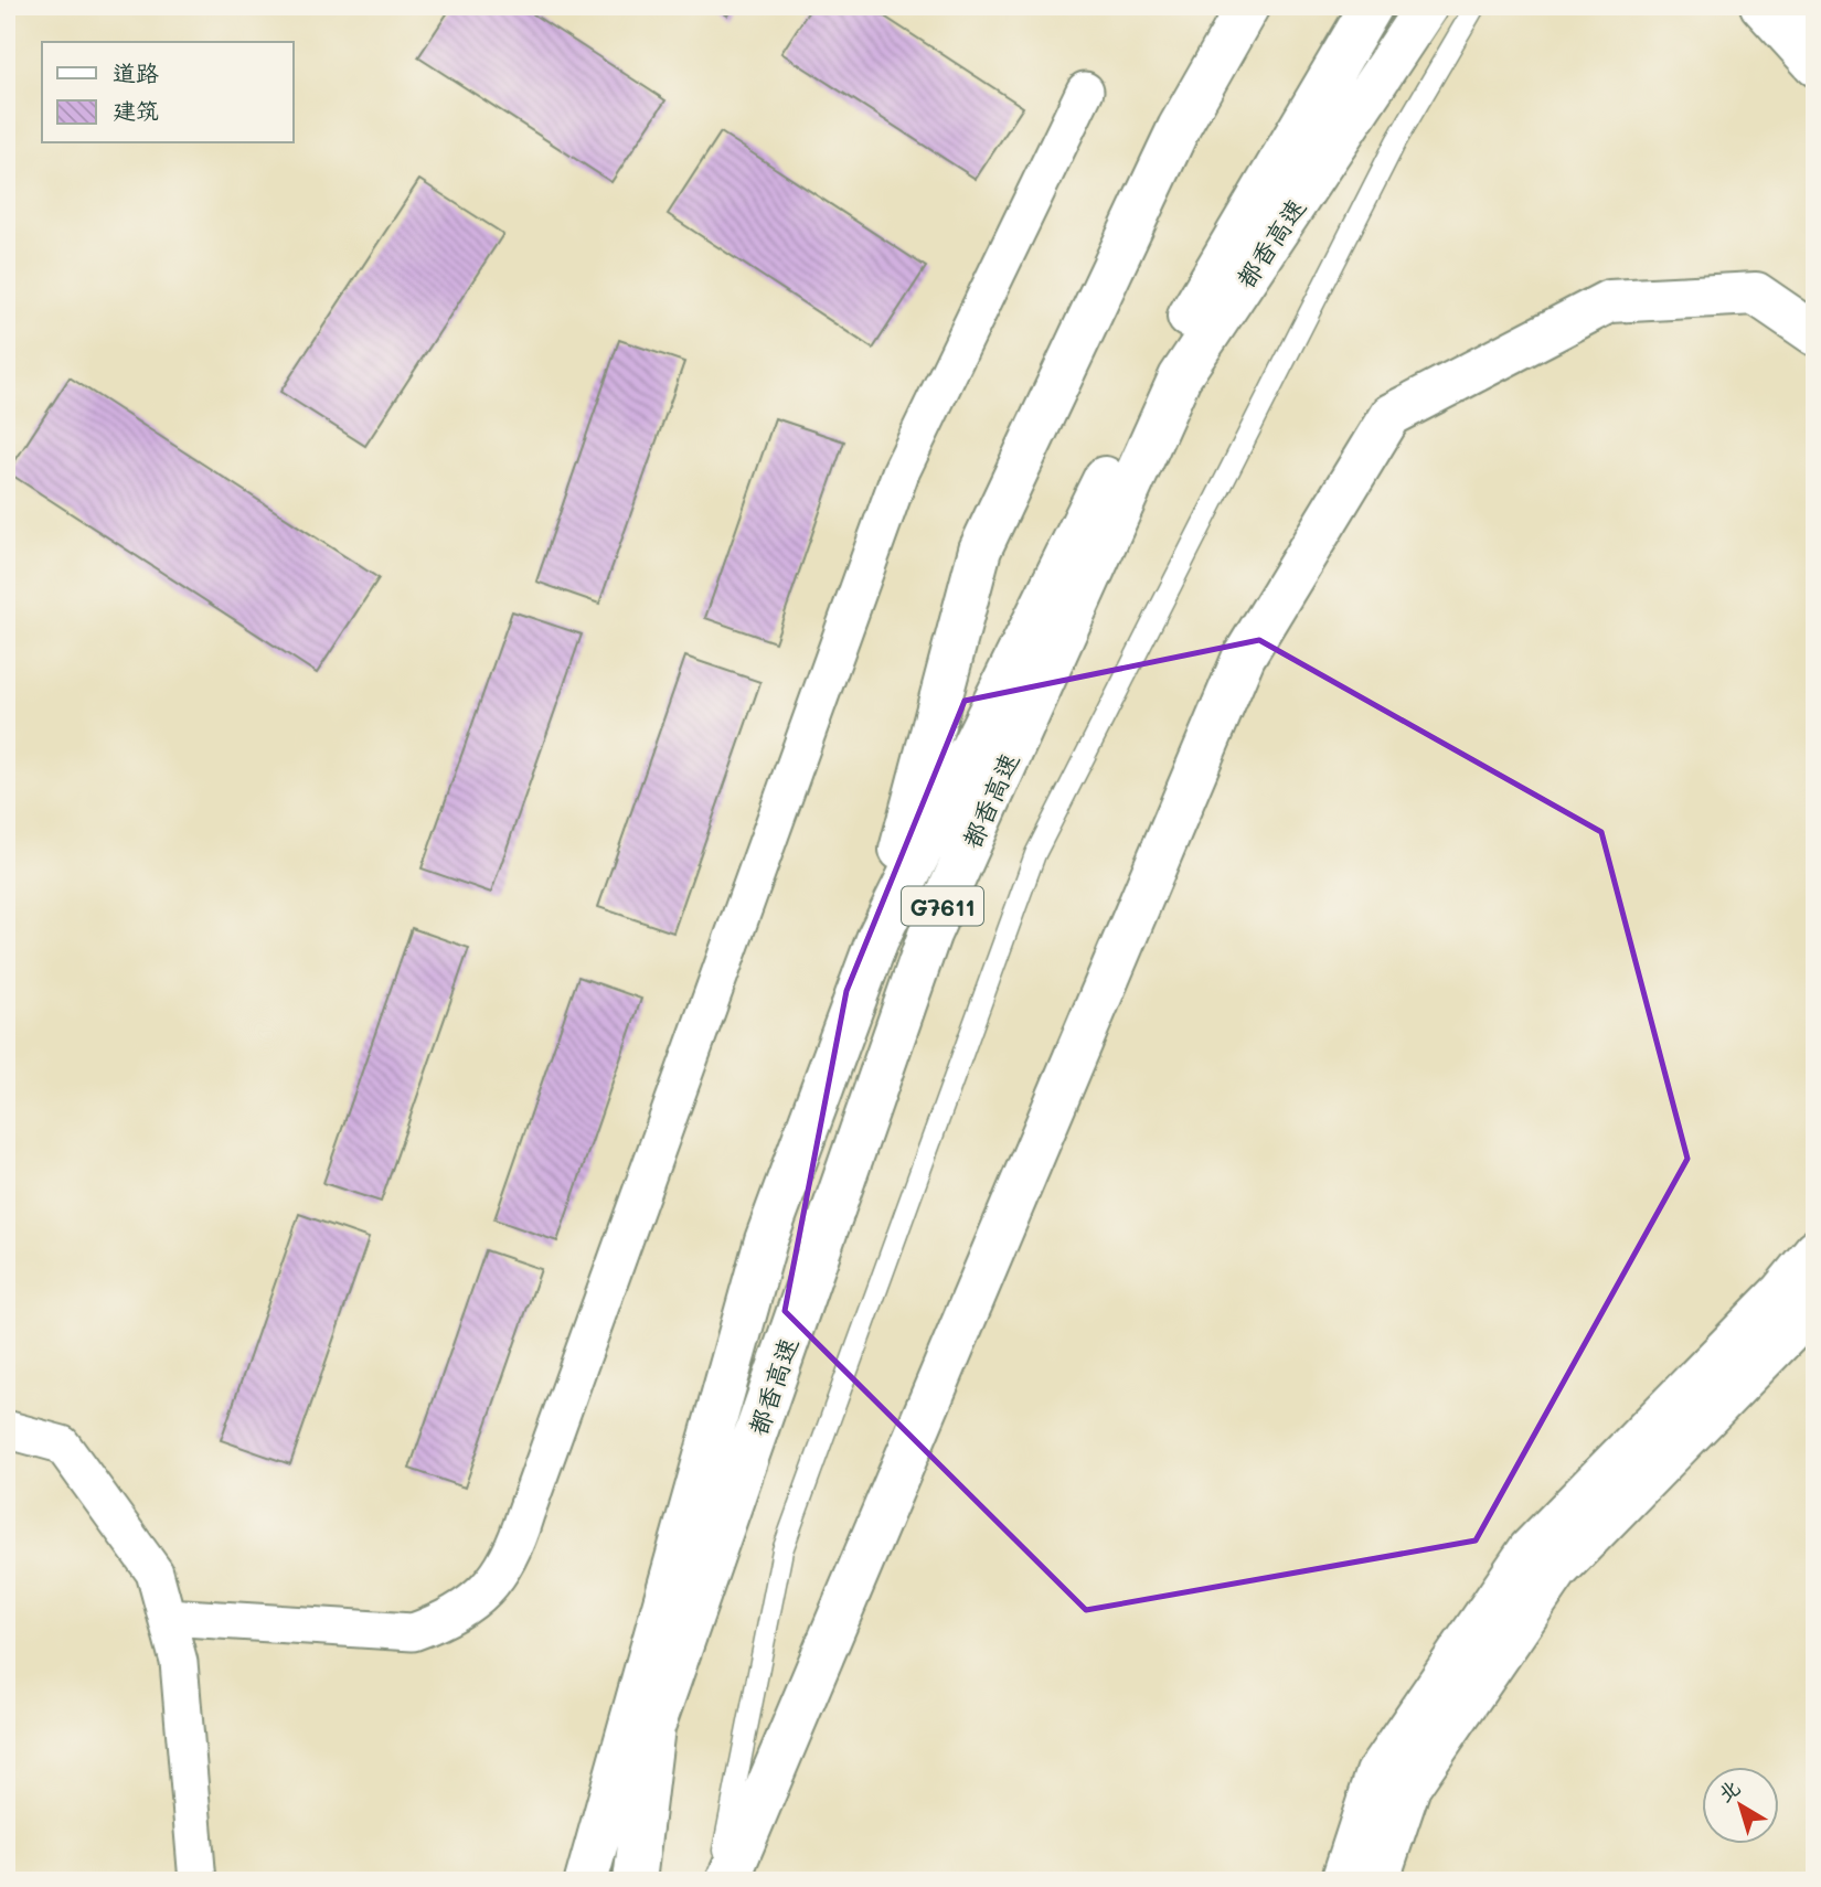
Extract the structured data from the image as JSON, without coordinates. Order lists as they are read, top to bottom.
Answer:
{
  "streets": {
    "highway": ["都香高速", "G7611"]
  },
  "legend": ["道路", "建筑"],
  "north": "top left"
}
